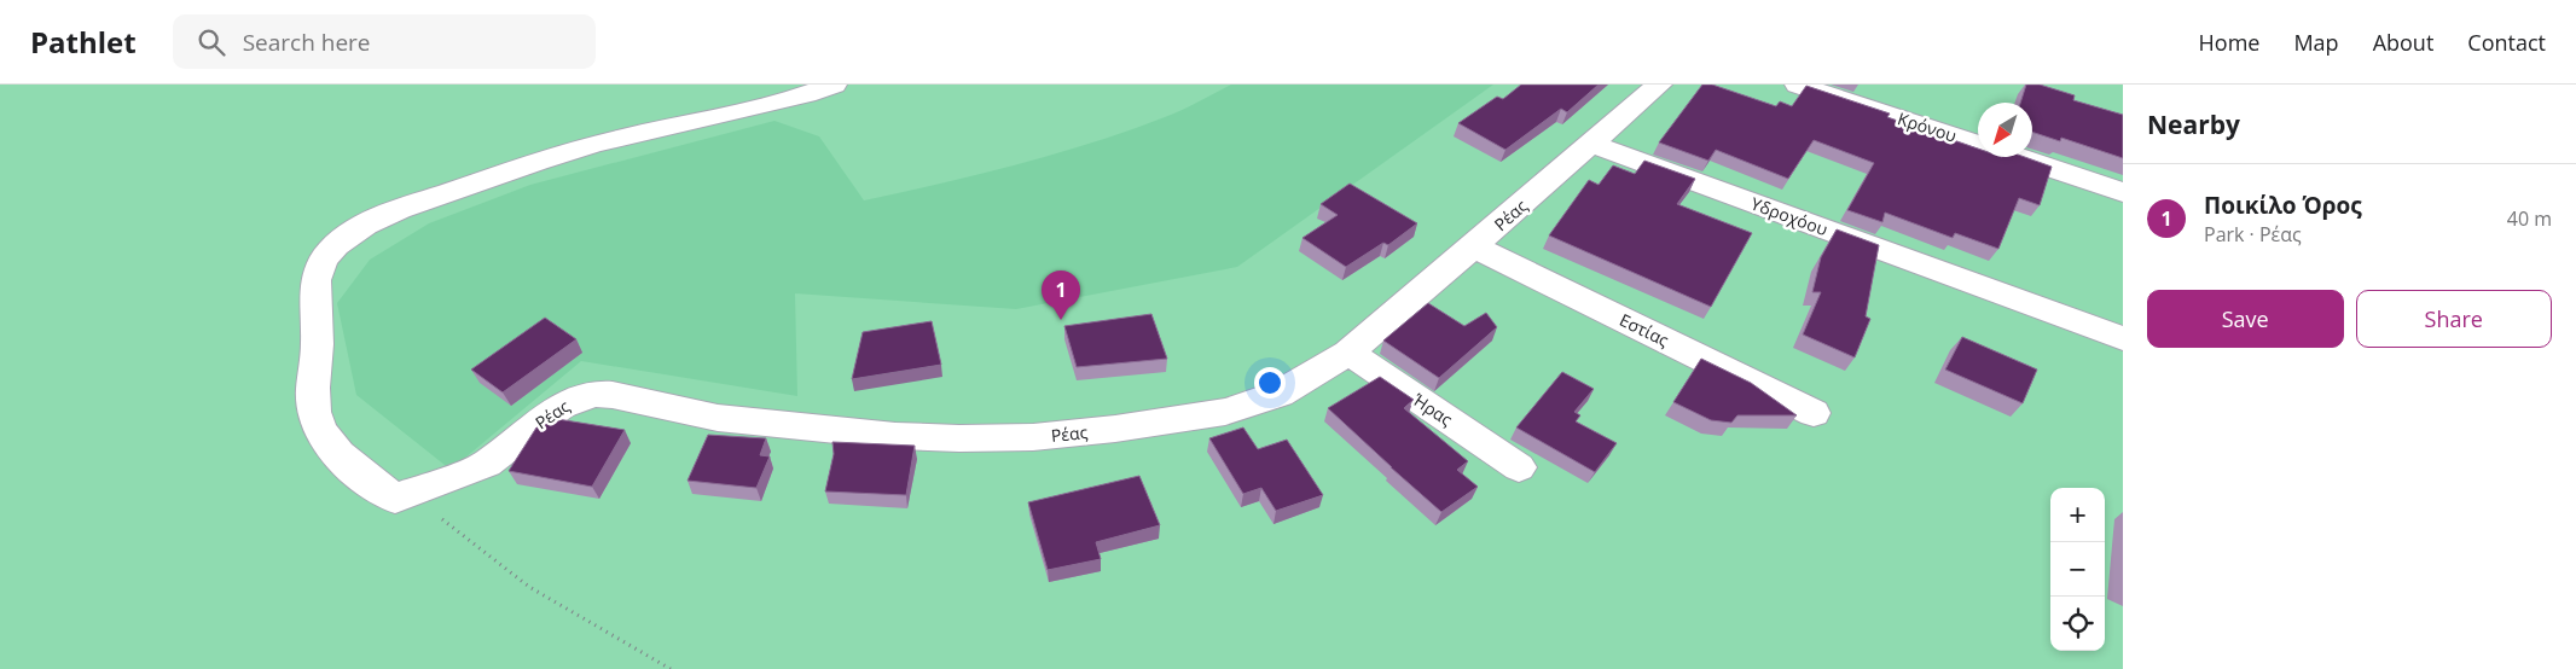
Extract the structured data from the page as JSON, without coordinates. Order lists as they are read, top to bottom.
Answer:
{
  "streets": {
    "street": [
      "Κρόνου",
      "Ρέας",
      "Υδροχόου",
      "Εστίας",
      "Ήρας"
    ]
  },
  "crossings": [
    ["Ρέας", "Υδροχόου"],
    ["Ρέας", "Εστίας"],
    ["Ρέας", "Ήρας"]
  ],
  "north": "bottom left",
  "page": {
    "header": "Pathlet",
    "search": "Search here",
    "nav": [
      "Home",
      "Map",
      "About",
      "Contact"
    ],
    "heading": "Nearby",
    "list": [
      {
        "mark": "1",
        "name": "Ποικίλο Όρος",
        "note": "Park · Ρέας",
        "value": "40 m"
      }
    ],
    "pins": "1",
    "buttons": ["Save", "Share"],
    "map_buttons": ["+", "−"]
  }
}
